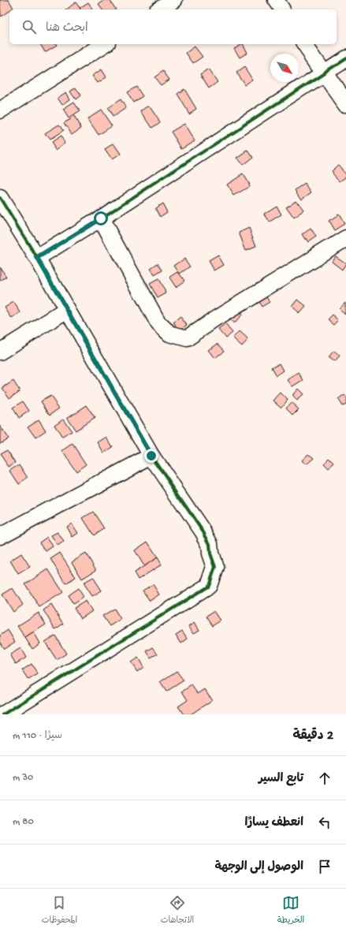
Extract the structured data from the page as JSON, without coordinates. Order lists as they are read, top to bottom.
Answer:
{
  "north": "bottom right",
  "page": {
    "search": "ابحث هنا",
    "heading": ["2 دقيقة", "سيرًا · 110 m"],
    "list": [
      ["تابع السير", "30 m"],
      ["انعطف يسارًا", "80 m"],
      "الوصول إلى الوجهة"
    ],
    "nav": ["الخريطة", "الاتجاهات", "المحفوظات"]
  }
}
